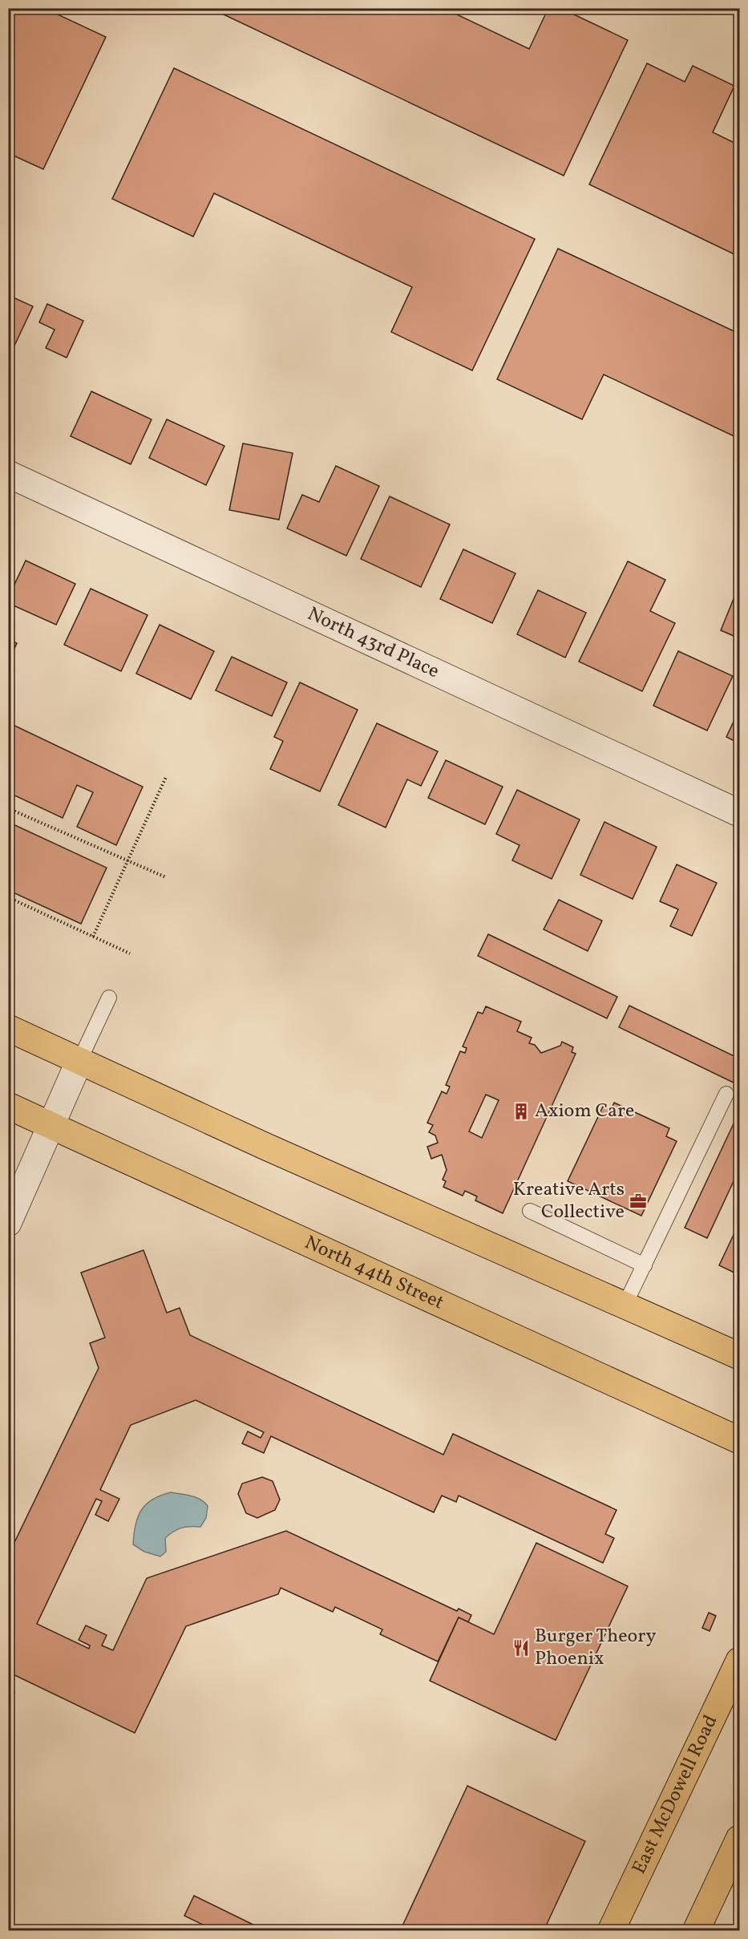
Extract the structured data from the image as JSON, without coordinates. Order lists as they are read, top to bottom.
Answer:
{
  "streets": {
    "main road": ["North 44th Street", "East McDowell Road"],
    "street": ["North 43rd Place"]
  },
  "places": {
    "building": ["Axiom Care"],
    "office": ["Kreative Arts Collective"],
    "restaurant": ["Burger Theory Phoenix"]
  }
}
